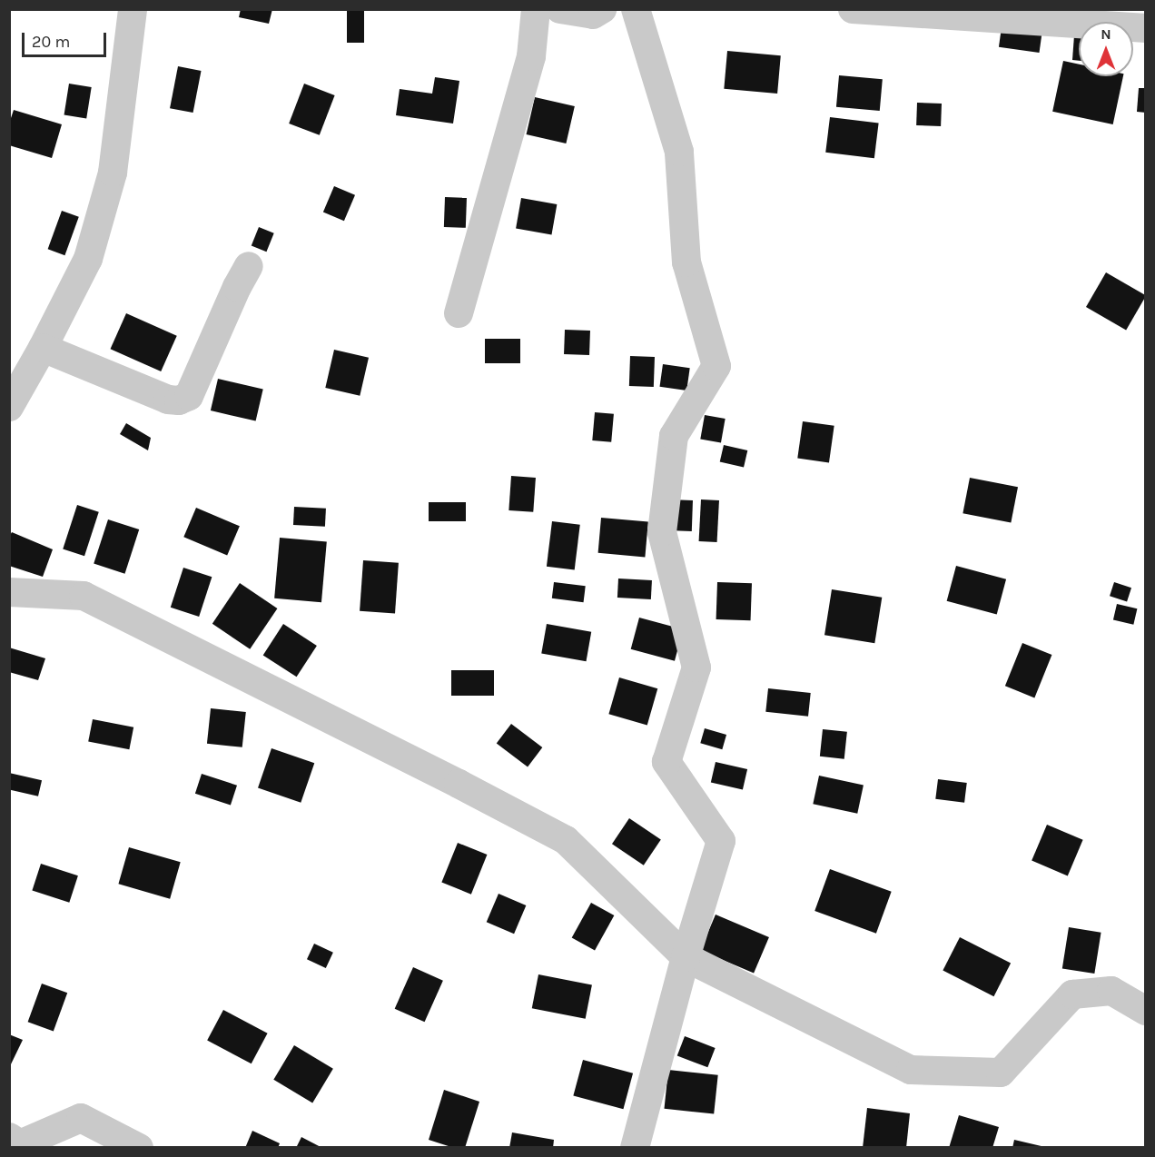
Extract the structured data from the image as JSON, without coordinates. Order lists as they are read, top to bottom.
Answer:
{
  "scale_bar": "20 m",
  "north": "top"
}
